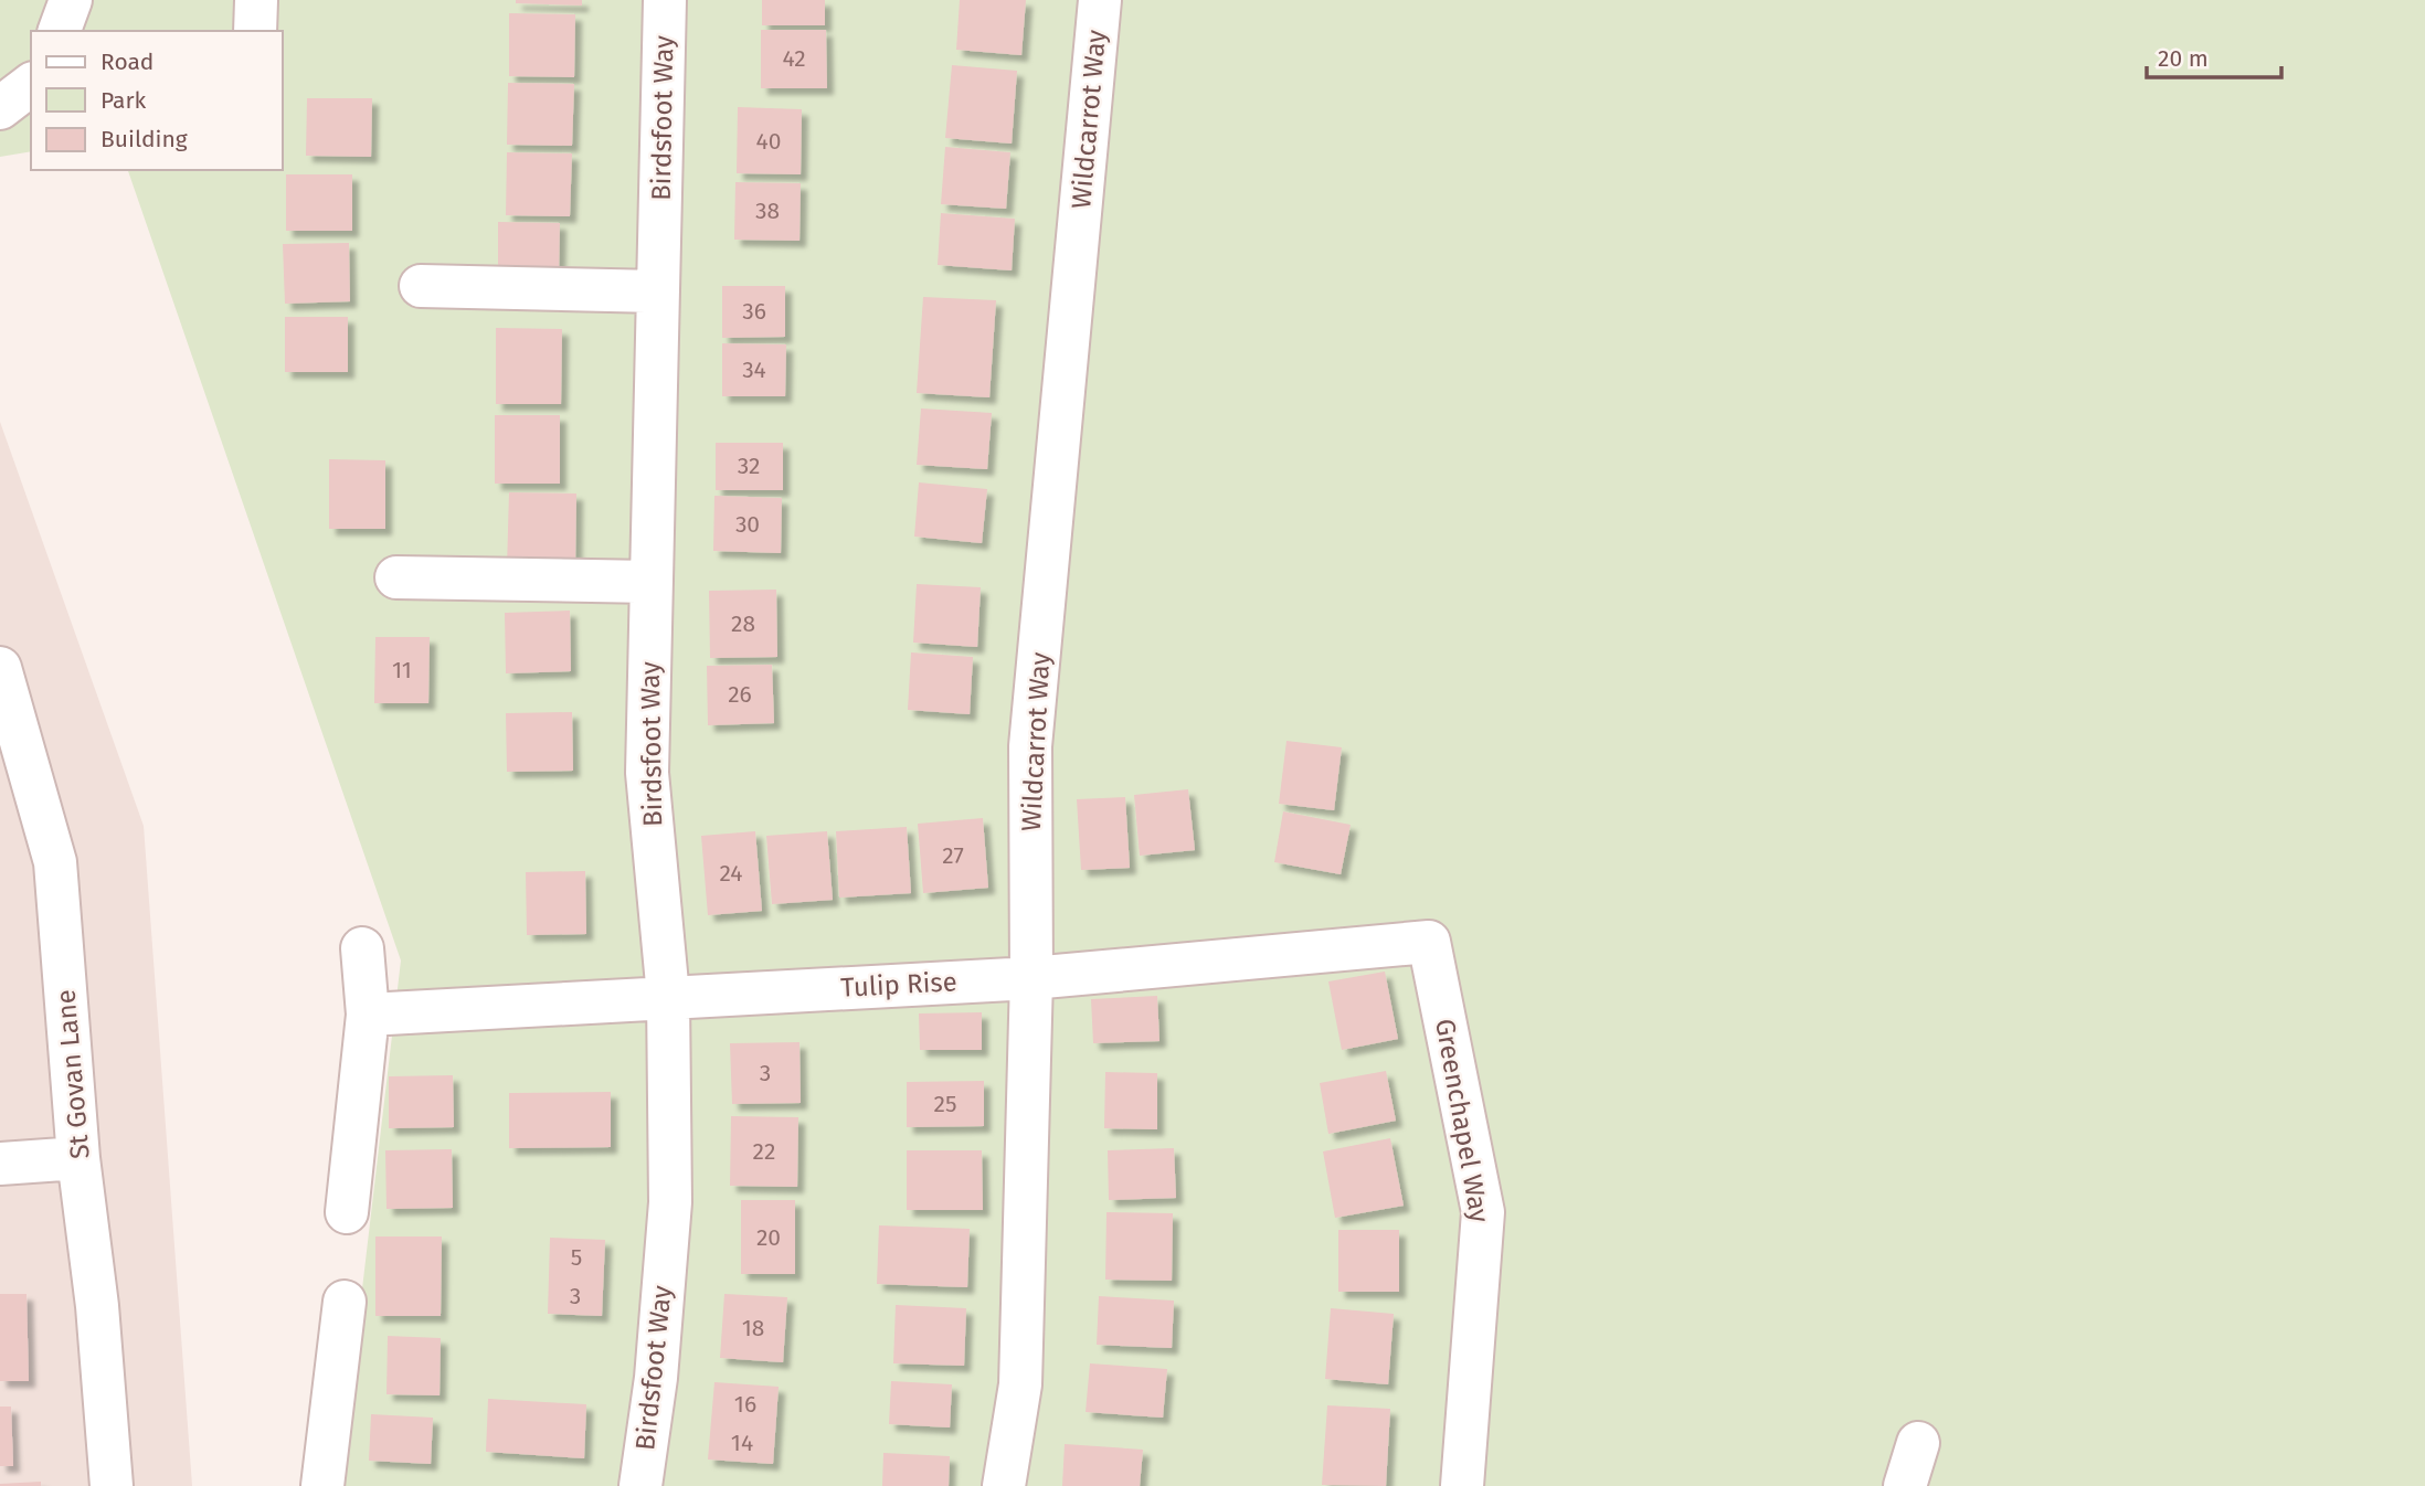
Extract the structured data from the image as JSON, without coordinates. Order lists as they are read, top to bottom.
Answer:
{
  "streets": {
    "street": [
      "Birdsfoot Way",
      "Wildcarrot Way",
      "Tulip Rise",
      "St Govan Lane",
      "Greenchapel Way"
    ]
  },
  "crossings": [
    ["Birdsfoot Way", "Tulip Rise"],
    ["Wildcarrot Way", "Tulip Rise"],
    ["Tulip Rise", "Greenchapel Way"]
  ],
  "house_numbers": [
    "42",
    "40",
    "38",
    "36",
    "34",
    "32",
    "30",
    "28",
    "11",
    "26",
    "27",
    "24",
    "3",
    "25",
    "22",
    "20",
    "5",
    "3",
    "18",
    "16",
    "14"
  ],
  "legend": ["Road", "Park", "Building"],
  "scale_bar": "20 m"
}
